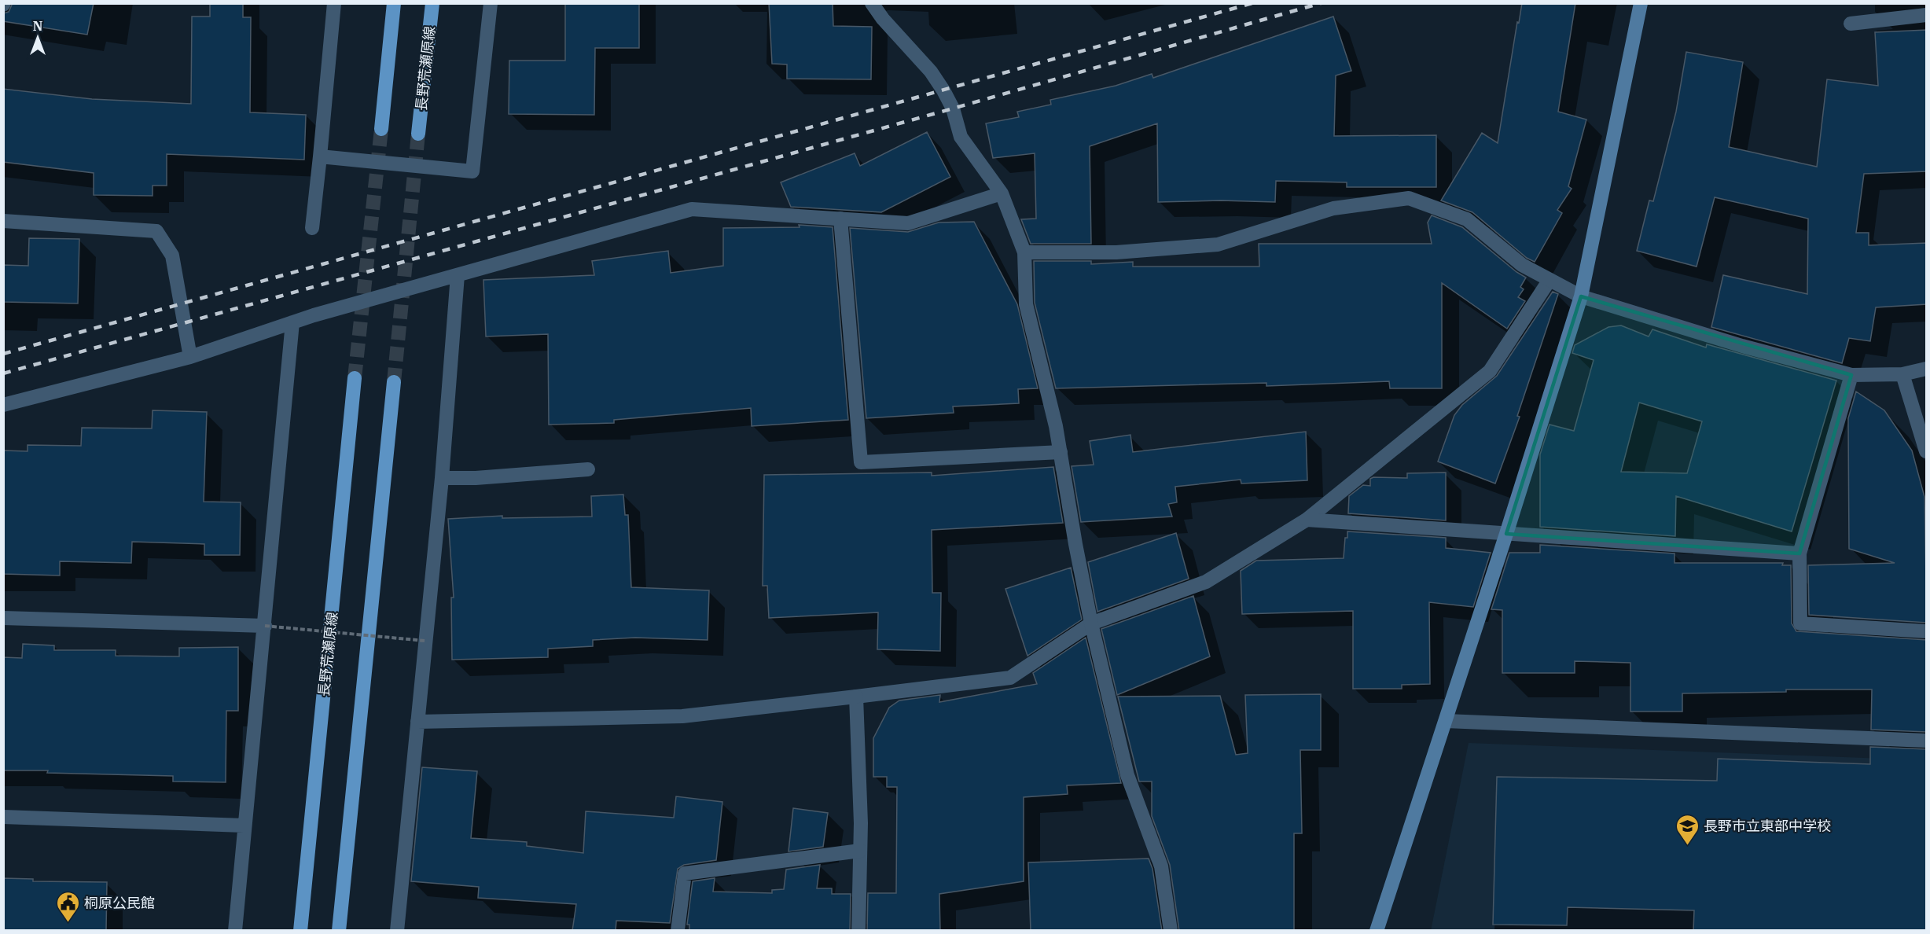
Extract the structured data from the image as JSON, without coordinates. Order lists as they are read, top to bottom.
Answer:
{
  "streets": {
    "main road": ["長野荒瀬原線"]
  },
  "places": {
    "school or university": ["長野市立東部中学校"],
    "public building": ["桐原公民館"]
  },
  "north": "top"
}
